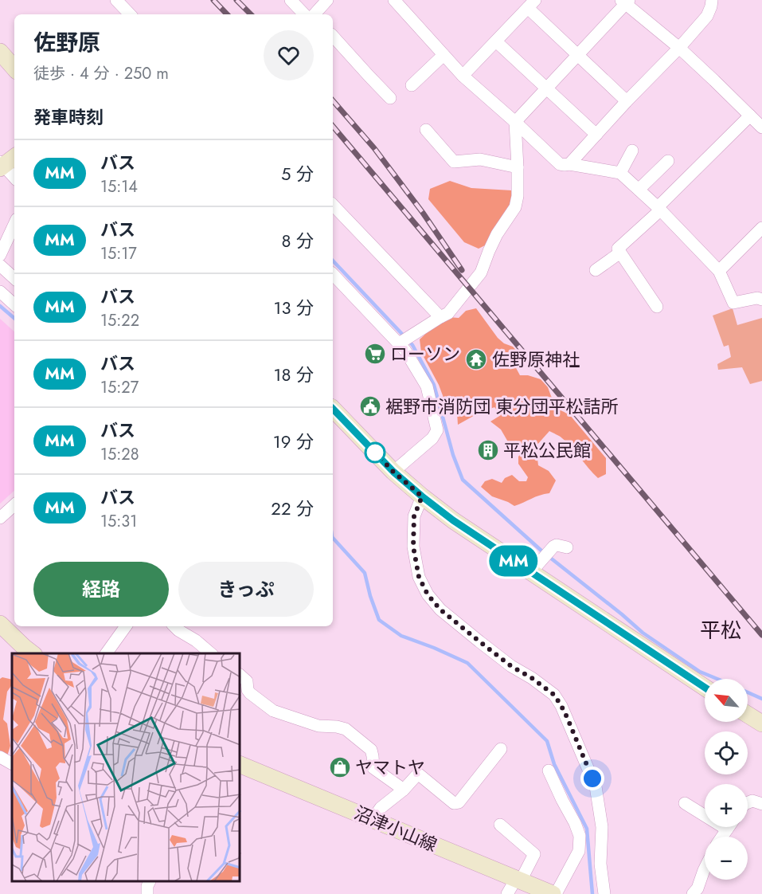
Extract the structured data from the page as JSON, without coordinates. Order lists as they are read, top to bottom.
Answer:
{
  "streets": {
    "street": ["沼津小山線"]
  },
  "districts": ["平松"],
  "places": {
    "supermarket": ["ローソン"],
    "temple": ["佐野原神社"],
    "public building": ["裾野市消防団 東分団平松詰所"],
    "building": ["平松公民館"],
    "shop": ["ヤマトヤ"]
  },
  "lines": ["bus line MM"],
  "north": "top left",
  "page": {
    "on_map": "MM",
    "heading": [
      ["佐野原", "徒歩 · 4 分 · 250 m"],
      "発車時刻"
    ],
    "list": [
      {
        "mark": "MM",
        "name": "バス",
        "note": "15:14",
        "value": "5 分"
      },
      {
        "mark": "MM",
        "name": "バス",
        "note": "15:17",
        "value": "8 分"
      },
      {
        "mark": "MM",
        "name": "バス",
        "note": "15:22",
        "value": "13 分"
      },
      {
        "mark": "MM",
        "name": "バス",
        "note": "15:27",
        "value": "18 分"
      },
      {
        "mark": "MM",
        "name": "バス",
        "note": "15:28",
        "value": "19 分"
      },
      {
        "mark": "MM",
        "name": "バス",
        "note": "15:31",
        "value": "22 分"
      }
    ],
    "buttons": ["経路", "きっぷ"],
    "map_buttons": ["+", "−"]
  }
}
